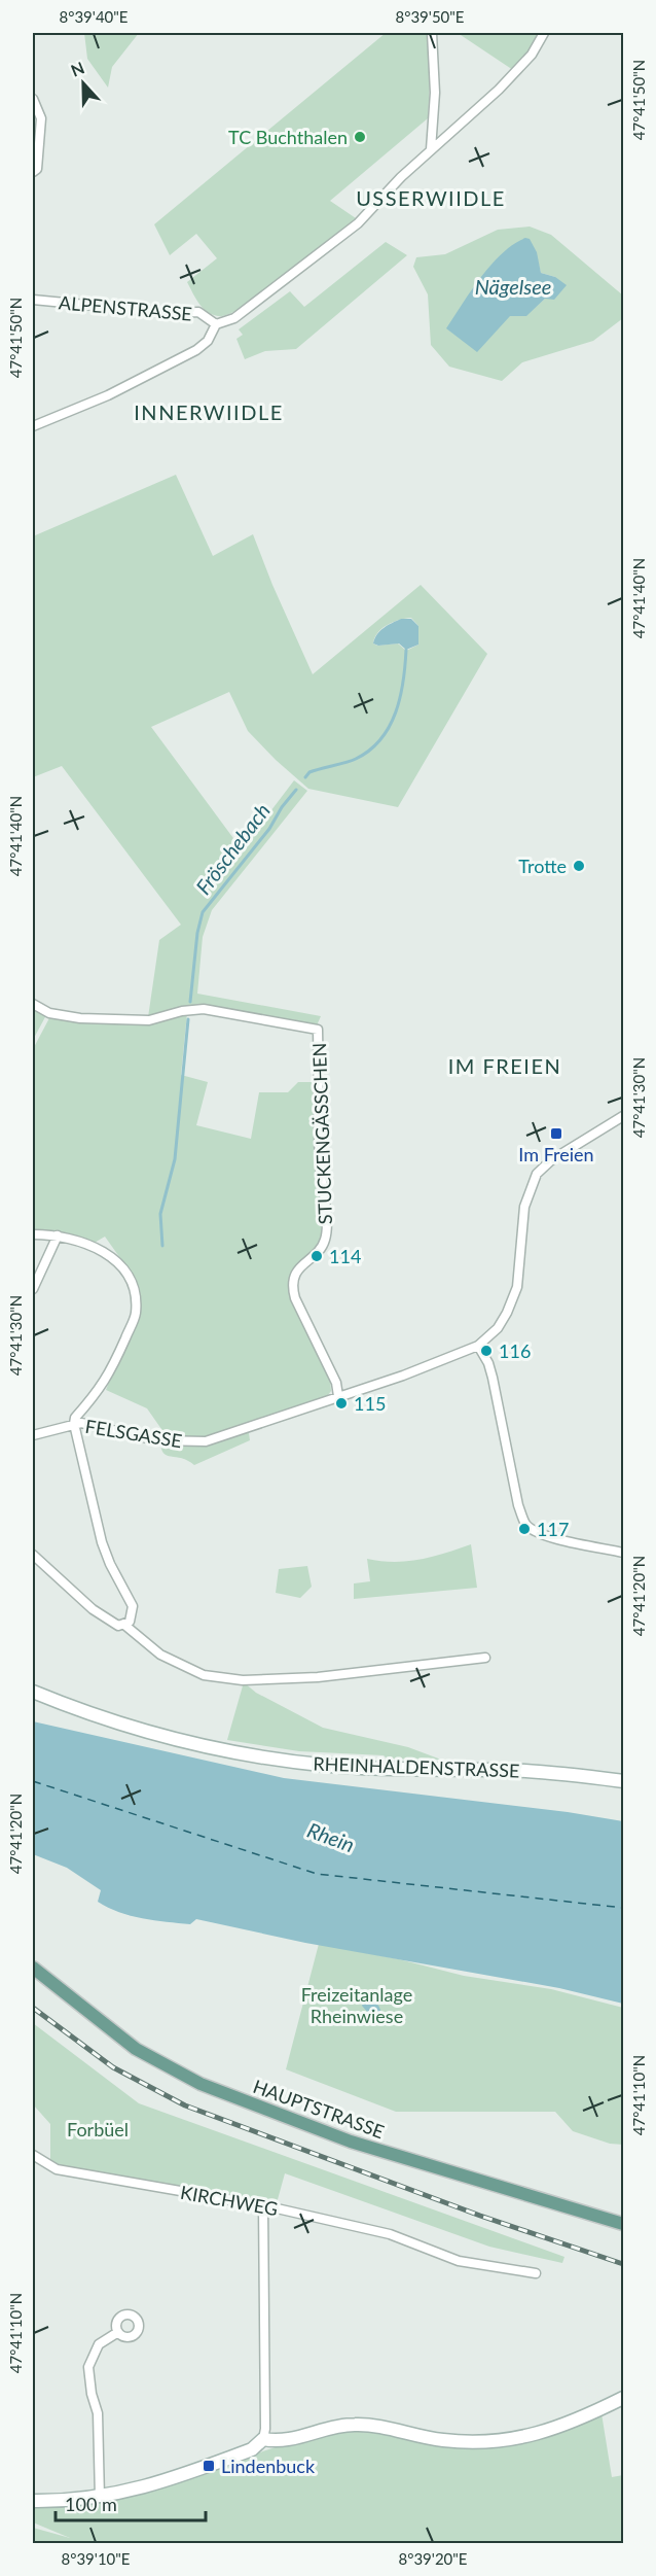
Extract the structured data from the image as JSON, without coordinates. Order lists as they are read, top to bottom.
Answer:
{
  "streets": {
    "main road": ["HAUPTSTRASSE"],
    "street": [
      "ALPENSTRASSE",
      "STUCKENGÄSSCHEN",
      "FELSGASSE",
      "RHEINHALDENSTRASSE",
      "KIRCHWEG"
    ]
  },
  "crossings": [
    ["STUCKENGÄSSCHEN", "FELSGASSE"]
  ],
  "districts": ["USSERWIIDLE", "INNERWIIDLE", "IM FREIEN"],
  "water": ["Nägelsee", "Fröschebach", "Rhein"],
  "parks": ["Freizeitanlage Rheinwiese", "Forbüel"],
  "places": {
    "other": [
      "TC Buchthalen",
      "Trotte",
      "114",
      "116",
      "115",
      "117"
    ],
    "transit": ["Im Freien", "Lindenbuck"]
  },
  "scale_bar": "100 m",
  "north": "top",
  "coordinates": [
    "8°39'40\"E",
    "8°39'50\"E",
    "47°41'50\"N",
    "47°41'40\"N",
    "47°41'30\"N",
    "47°41'20\"N",
    "47°41'10\"N",
    "8°39'10\"E",
    "8°39'20\"E"
  ]
}
